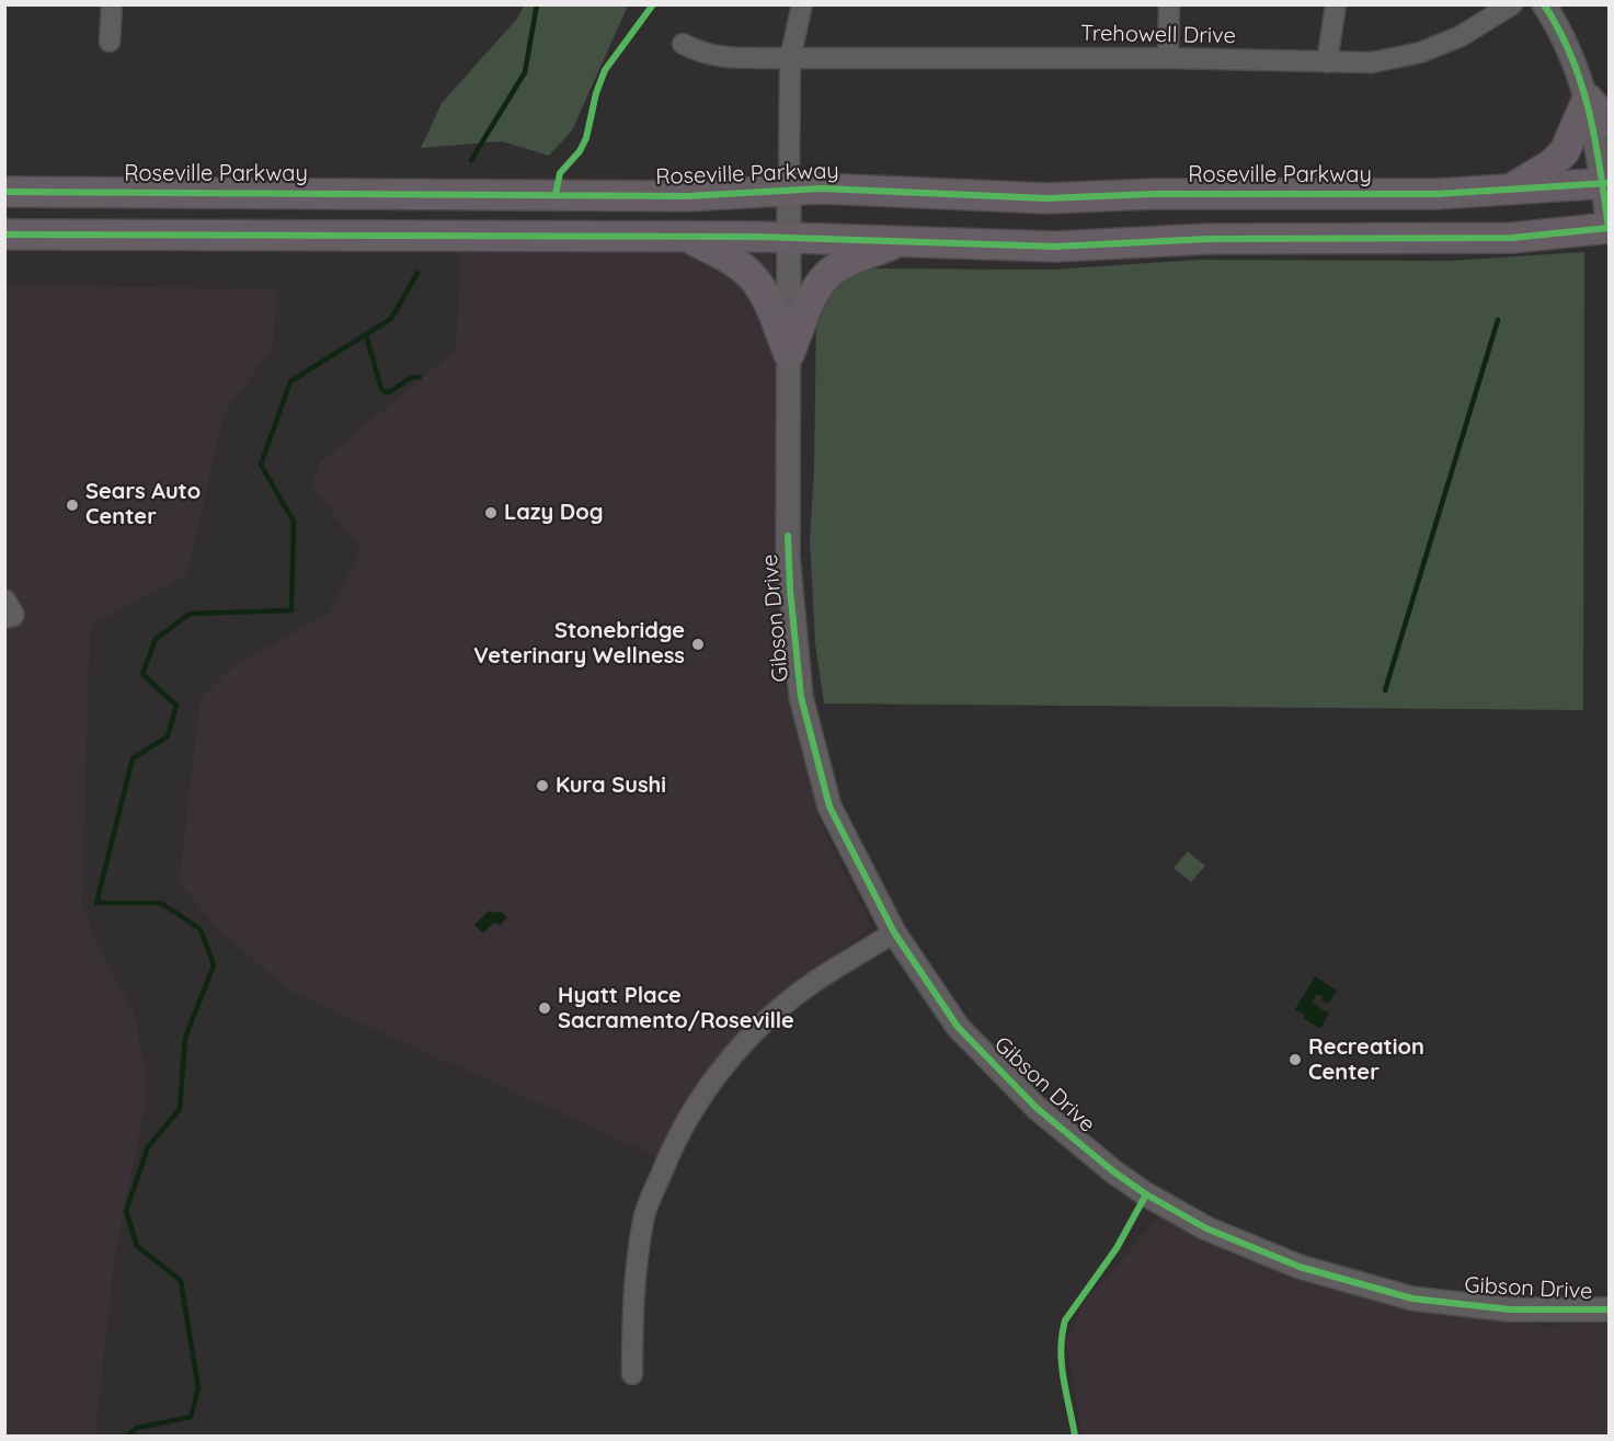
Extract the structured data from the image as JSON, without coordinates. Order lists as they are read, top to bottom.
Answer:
{
  "streets": {
    "main road": ["Roseville Parkway"],
    "street": ["Trehowell Drive", "Gibson Drive"]
  },
  "crossings": [
    ["Roseville Parkway", "Gibson Drive"]
  ],
  "places": [
    "Sears Auto Center",
    "Lazy Dog",
    "Stonebridge Veterinary Wellness",
    "Kura Sushi",
    "Hyatt Place Sacramento/Roseville",
    "Recreation Center"
  ]
}
